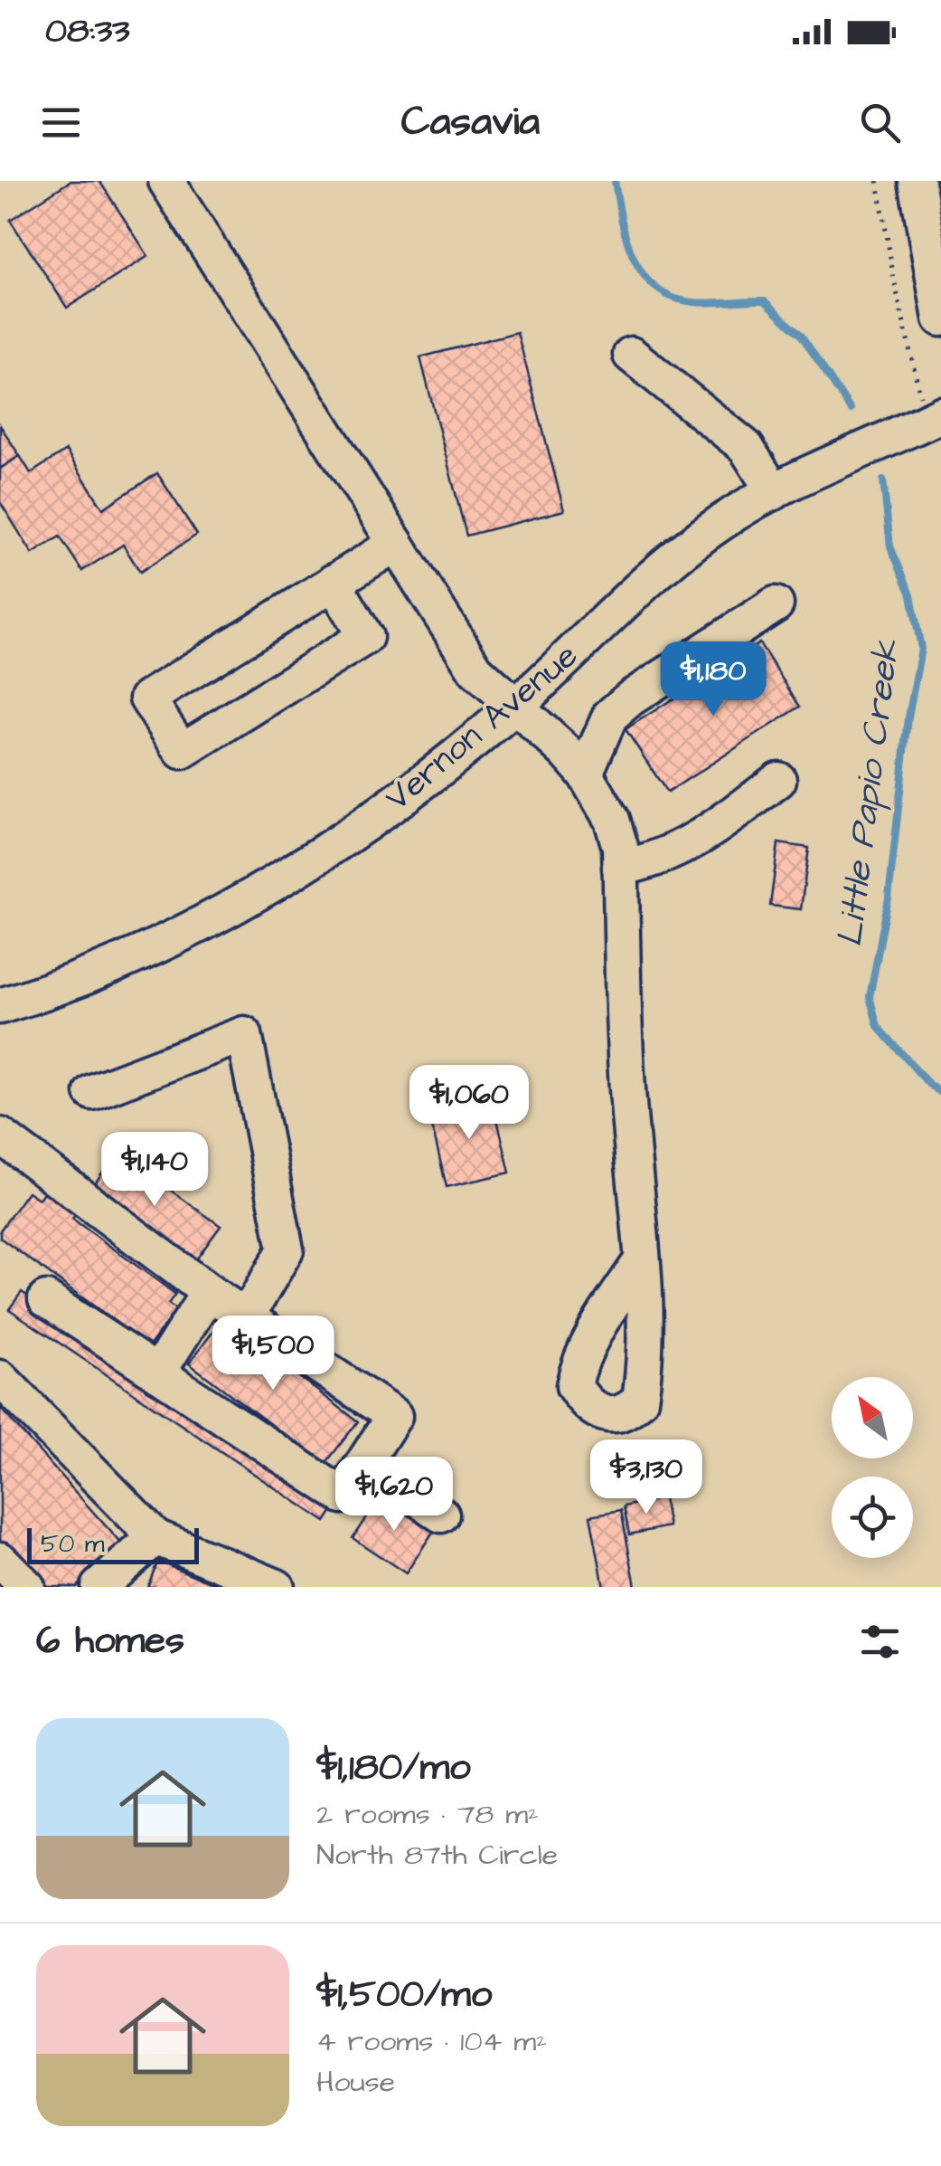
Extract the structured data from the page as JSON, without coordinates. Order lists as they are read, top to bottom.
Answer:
{
  "streets": {
    "street": ["Vernon Avenue"]
  },
  "water": ["Little Papio Creek"],
  "scale_bar": "50 m",
  "north": "top left",
  "page": {
    "status": "08:33",
    "header": "Casavia",
    "price": [
      "$1,180",
      "$1,060",
      "$1,140",
      "$1,500",
      "$3,130",
      "$1,620"
    ],
    "scale": "50 m",
    "heading": "6 homes",
    "list": [
      {
        "name": "$1,180/mo",
        "note": "2 rooms · 78 m² · North 87th Circle"
      },
      {
        "name": "$1,500/mo",
        "note": "4 rooms · 104 m² · House"
      }
    ]
  }
}
